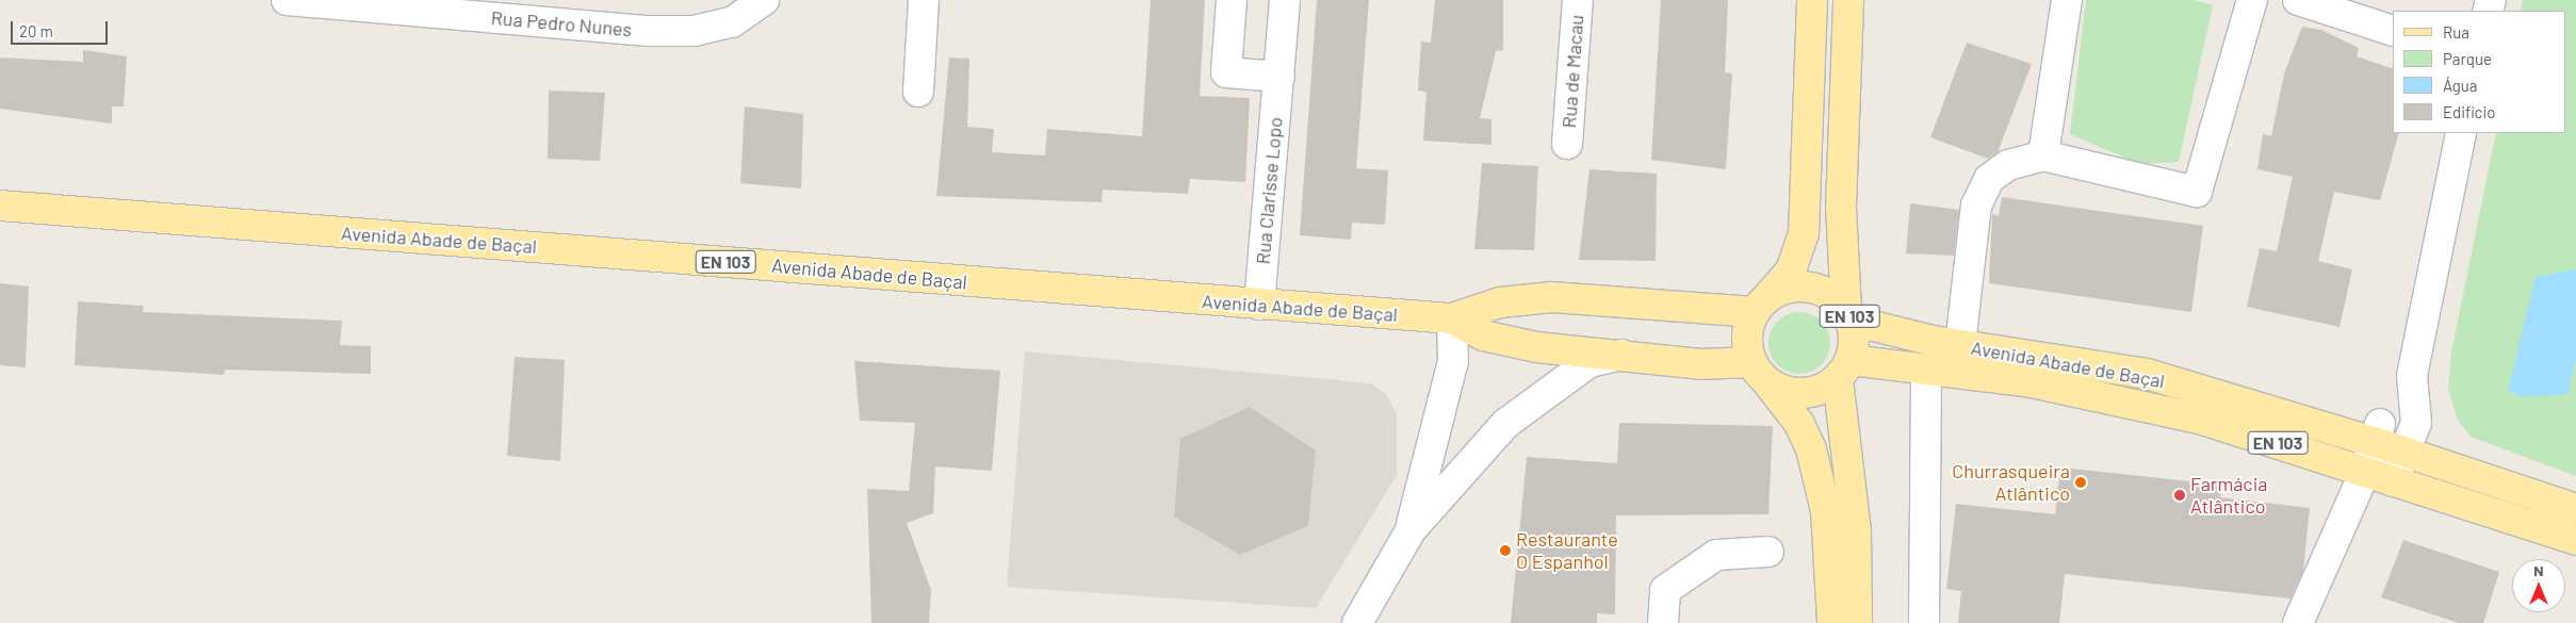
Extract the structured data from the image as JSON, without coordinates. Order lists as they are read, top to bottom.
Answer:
{
  "streets": {
    "main road": ["Avenida Abade de Baçal", "EN 103"],
    "street": ["Rua Pedro Nunes", "Rua de Macau", "Rua Clarisse Lopo"]
  },
  "crossings": [
    ["Rua Clarisse Lopo", "Avenida Abade de Baçal"],
    ["Avenida Abade de Baçal", "EN 103"]
  ],
  "places": ["Churrasqueira Atlântico", "Farmácia Atlântico", "Restaurante O Espanhol"],
  "legend": [
    "Rua",
    "Parque",
    "Água",
    "Edifício"
  ],
  "scale_bar": "20 m",
  "north": "top"
}
